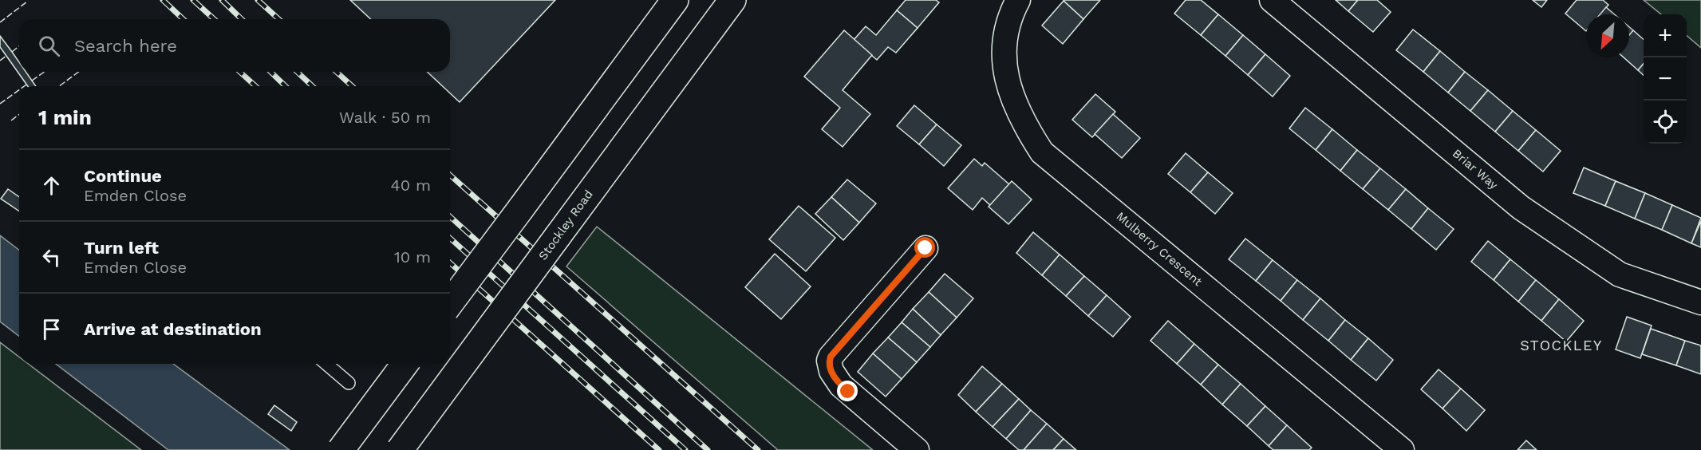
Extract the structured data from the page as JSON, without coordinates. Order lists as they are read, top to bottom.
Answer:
{
  "streets": {
    "main road": ["Stockley Road"],
    "street": ["Briar Way", "Mulberry Crescent"]
  },
  "districts": ["STOCKLEY"],
  "north": "bottom left",
  "page": {
    "map_buttons": ["+", "−"],
    "search": "Search here",
    "heading": ["1 min", "Walk · 50 m"],
    "list": [
      ["Continue", "Emden Close", "40 m"],
      ["Turn left", "Emden Close", "10 m"],
      "Arrive at destination"
    ]
  }
}
